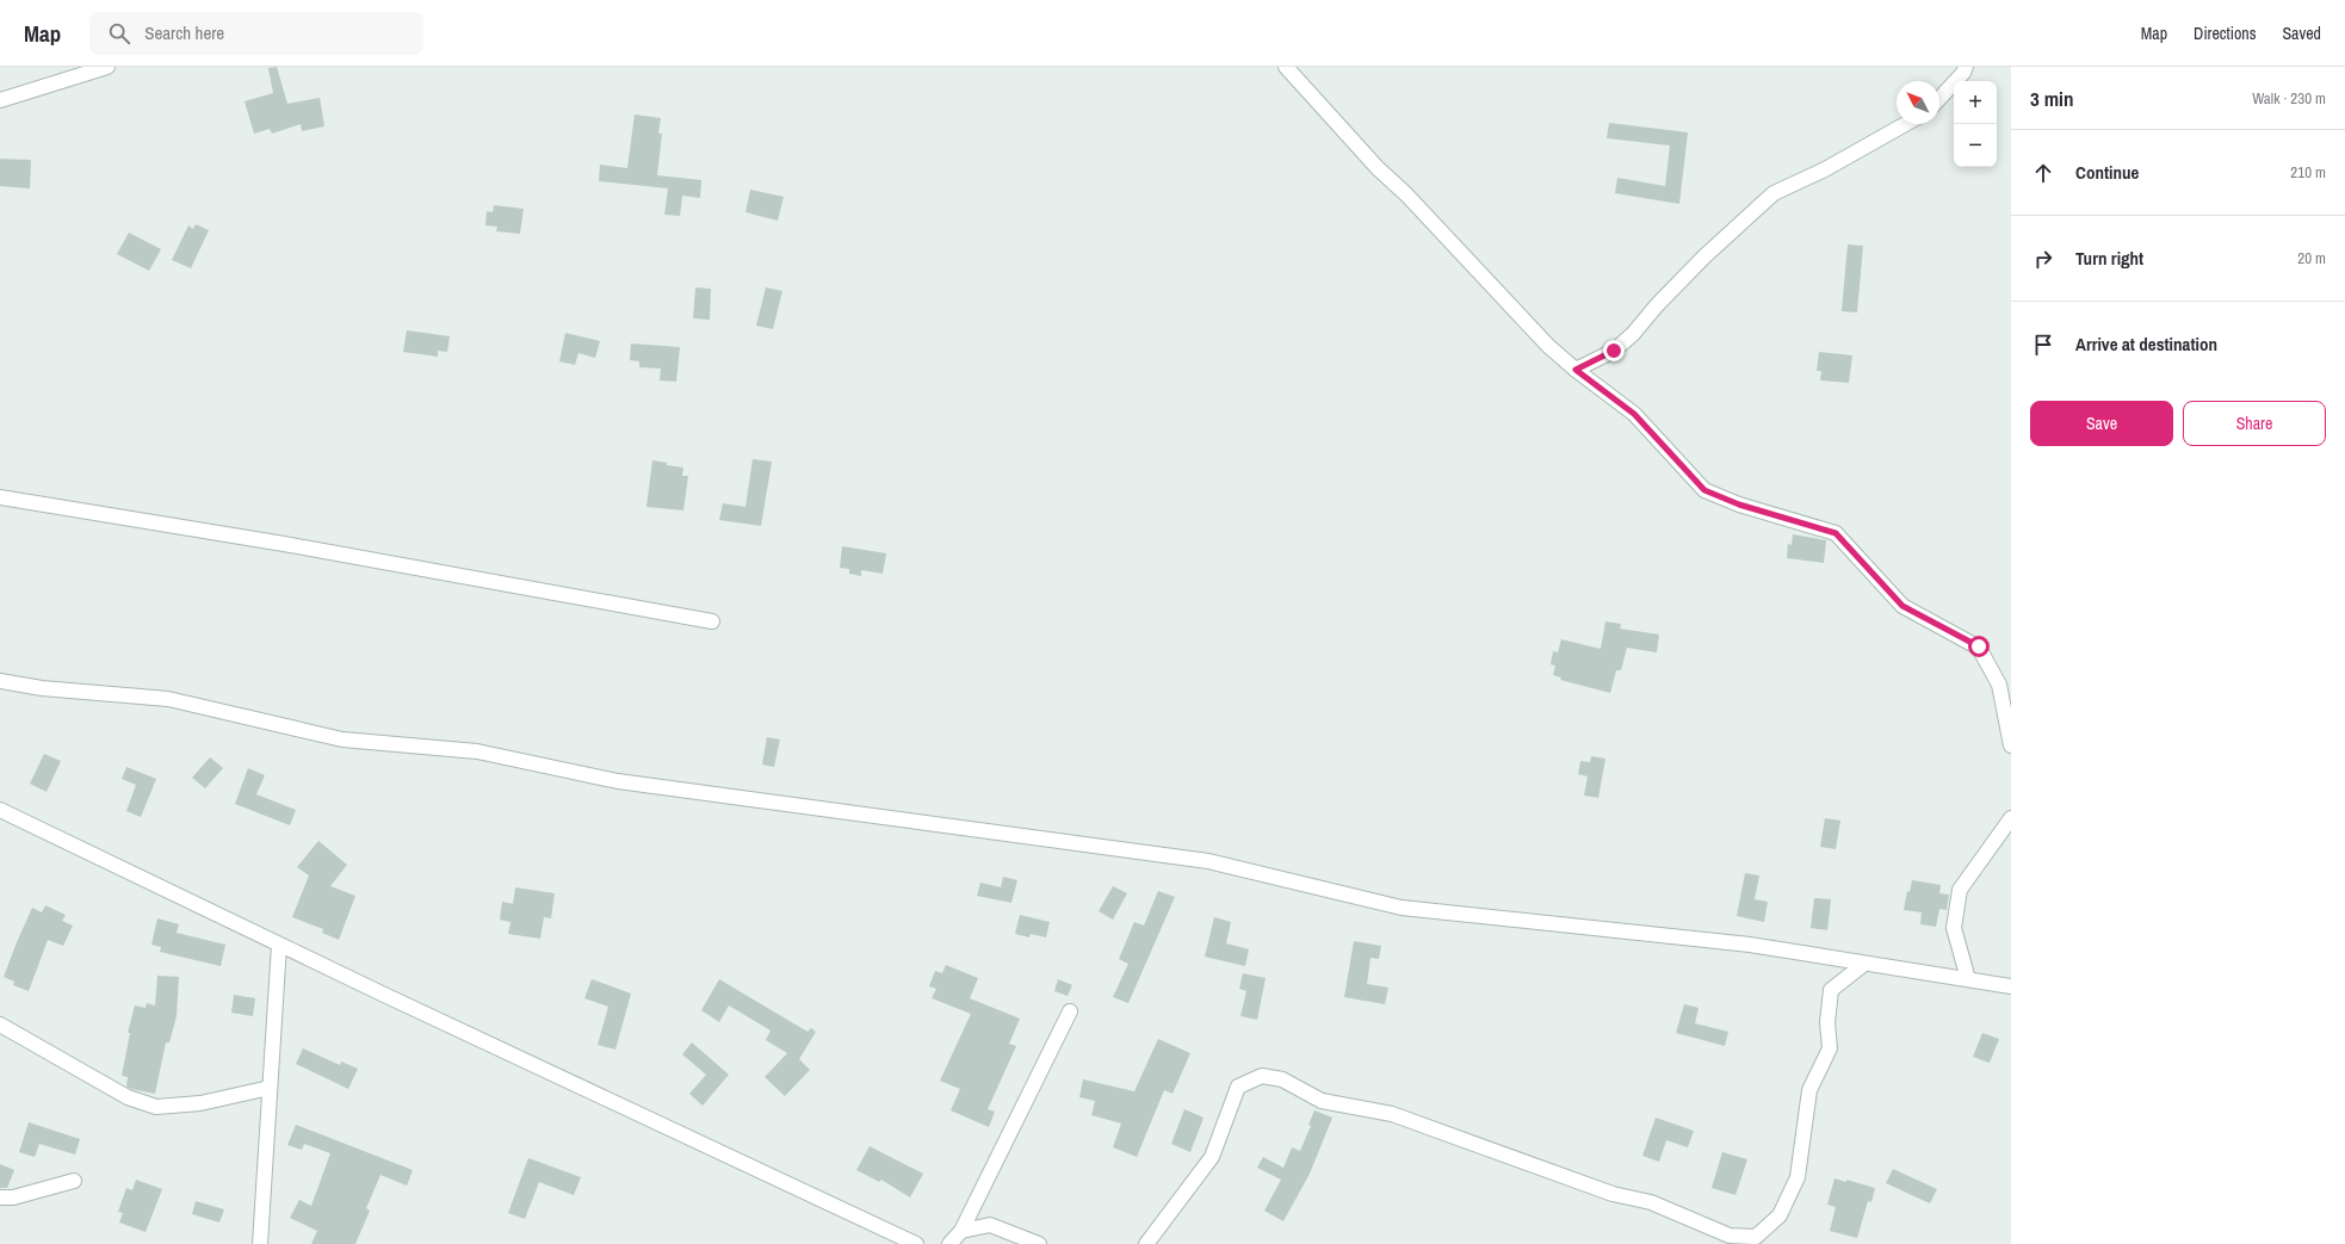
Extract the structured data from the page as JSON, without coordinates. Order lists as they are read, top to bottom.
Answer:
{
  "north": "top left",
  "page": {
    "header": "Map",
    "search": "Search here",
    "nav": ["Map", "Directions", "Saved"],
    "heading": ["3 min", "Walk · 230 m"],
    "map_buttons": ["+", "−"],
    "list": [
      ["Continue", "210 m"],
      ["Turn right", "20 m"],
      "Arrive at destination"
    ],
    "buttons": ["Save", "Share"]
  }
}
